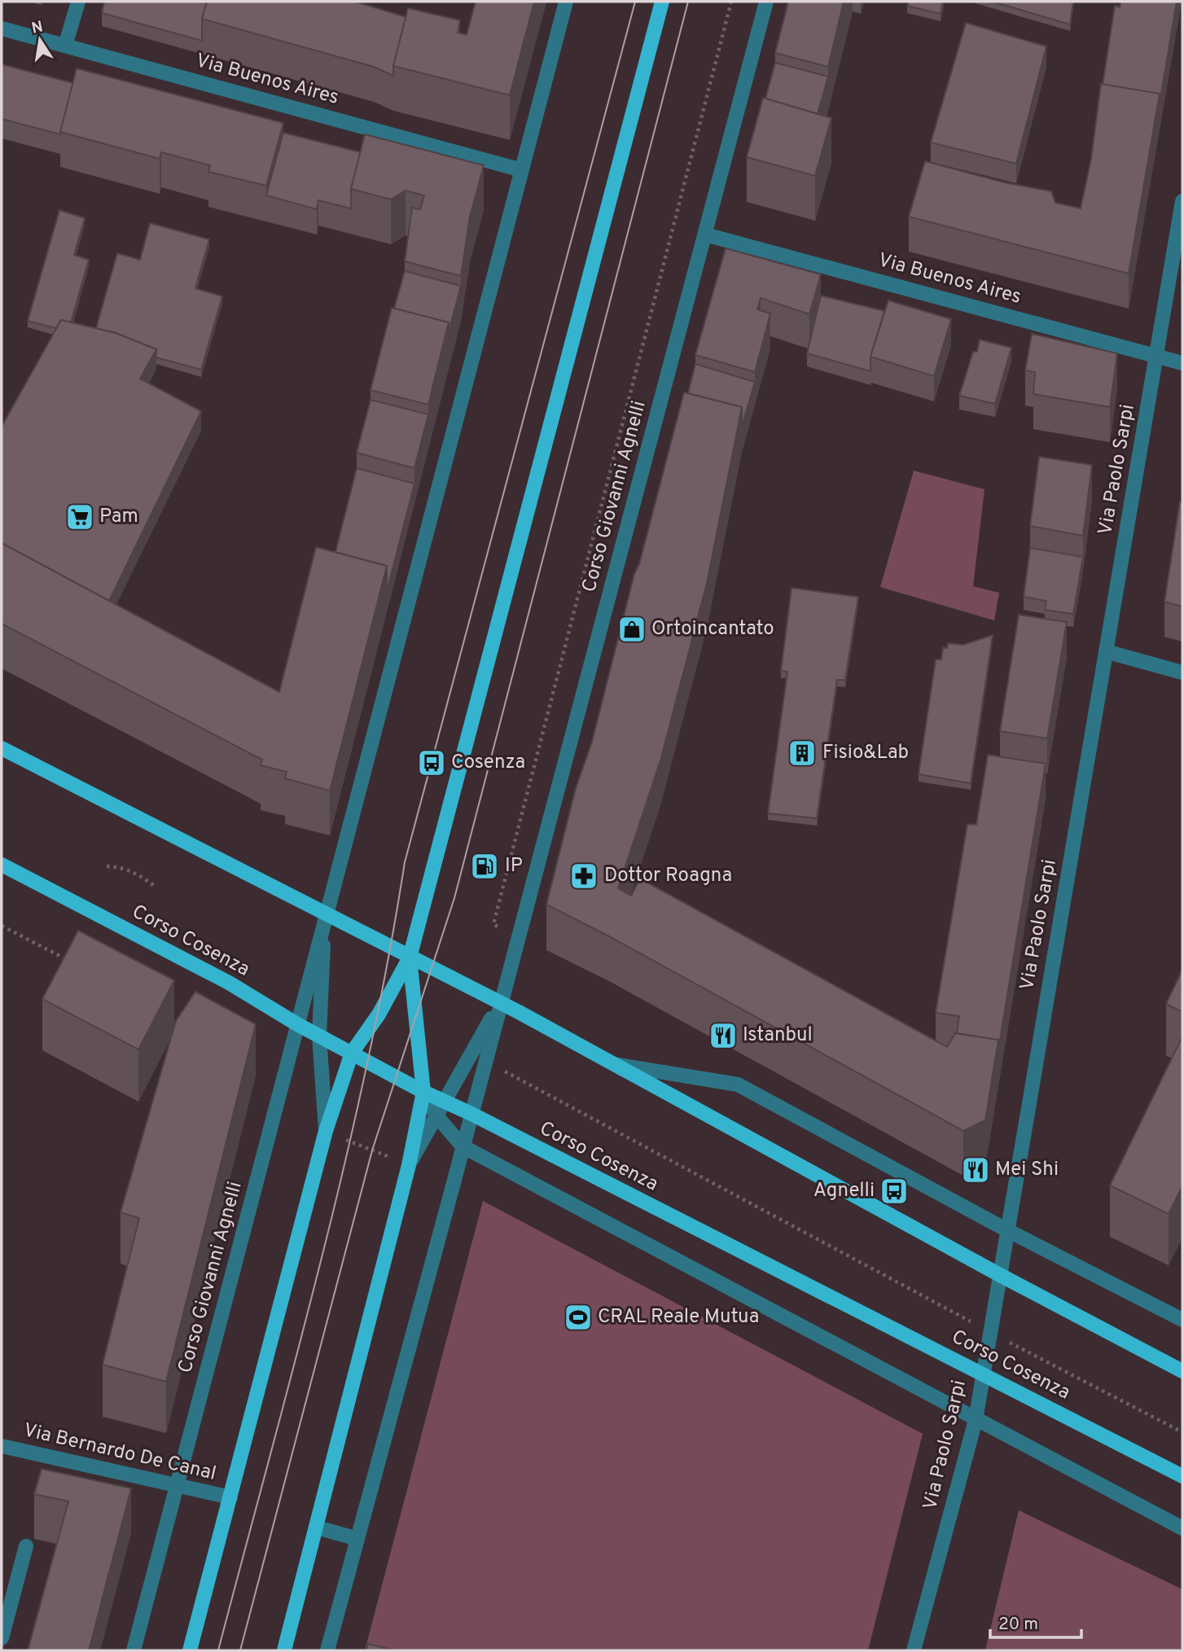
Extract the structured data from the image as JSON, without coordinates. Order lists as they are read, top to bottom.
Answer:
{
  "streets": {
    "main road": ["Corso Giovanni Agnelli", "Corso Cosenza"],
    "street": ["Via Buenos Aires", "Via Paolo Sarpi", "Via Bernardo De Canal"]
  },
  "crossings": [
    ["Via Buenos Aires", "Via Paolo Sarpi"],
    ["Via Buenos Aires", "Corso Giovanni Agnelli"],
    ["Via Paolo Sarpi", "Corso Cosenza"],
    ["Corso Giovanni Agnelli", "Corso Cosenza"],
    ["Corso Giovanni Agnelli", "Via Bernardo De Canal"]
  ],
  "places": {
    "supermarket": ["Pam"],
    "shop": ["Ortoincantato"],
    "building": ["Fisio&Lab"],
    "bus stop": ["Cosenza", "Agnelli"],
    "fuel station": ["IP"],
    "pharmacy": ["Dottor Roagna"],
    "restaurant": ["Istanbul", "Mei Shi"],
    "sports": ["CRAL Reale Mutua"]
  },
  "scale_bar": "20 m",
  "north": "top"
}
